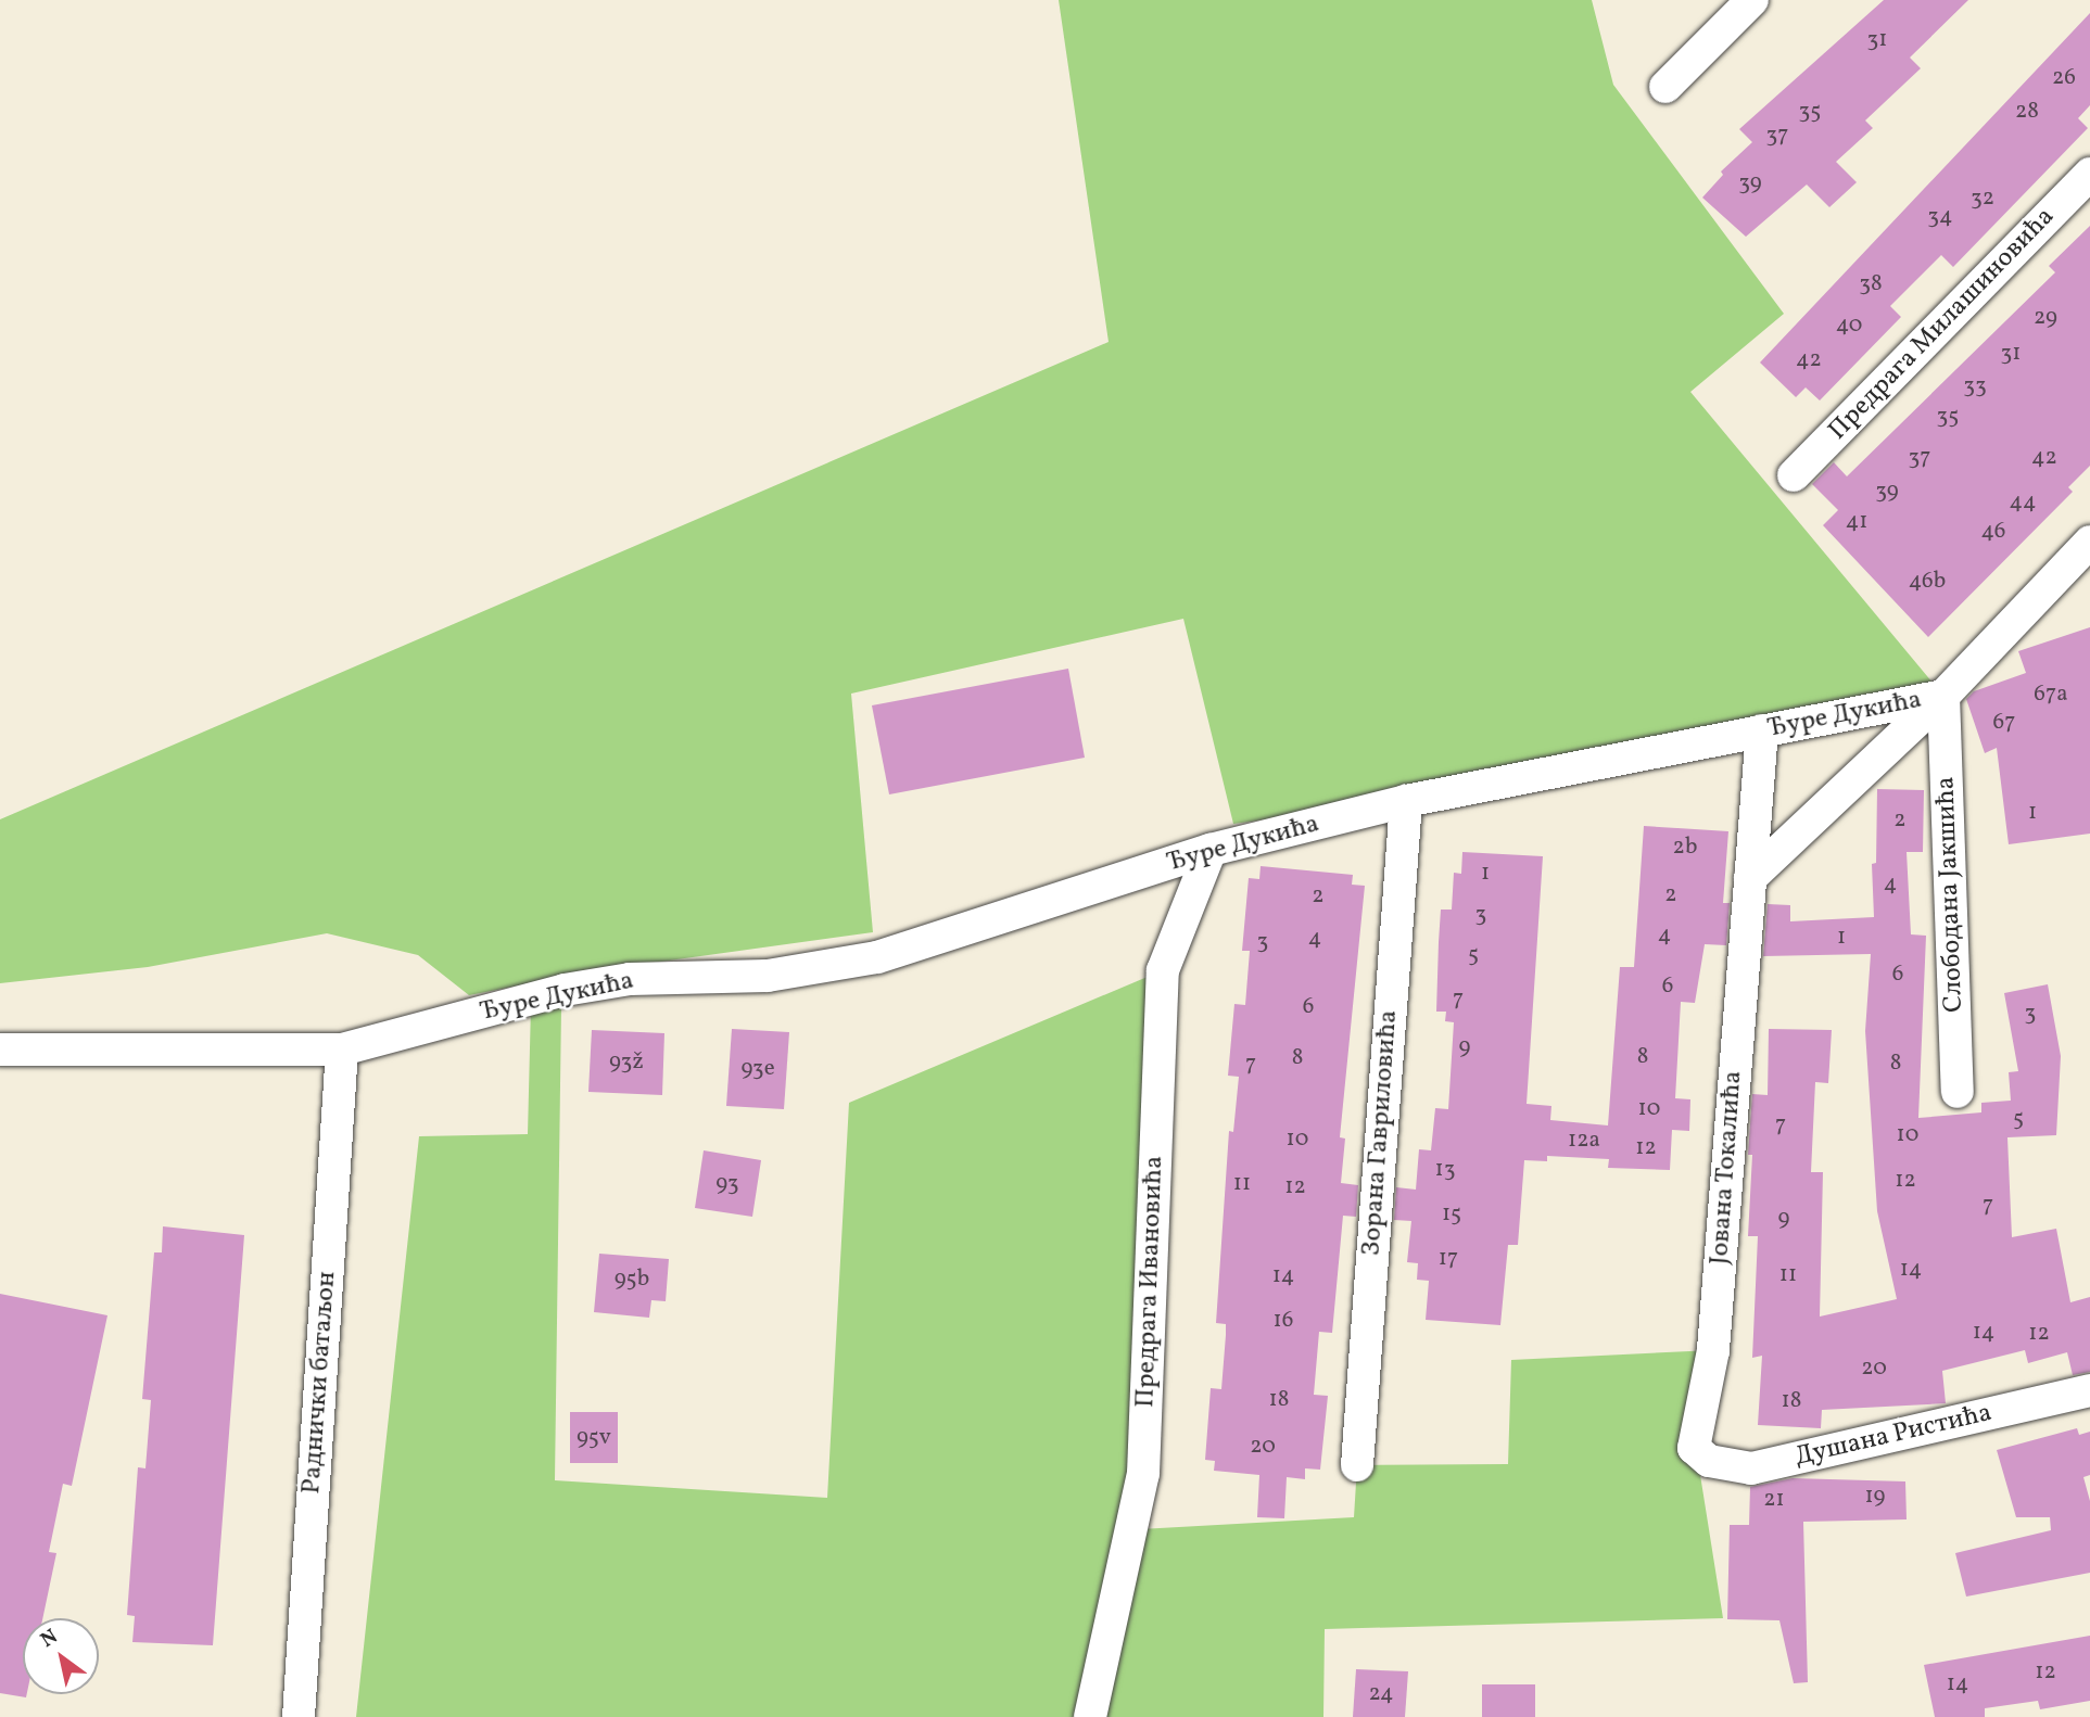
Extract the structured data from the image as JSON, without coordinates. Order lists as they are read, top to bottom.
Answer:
{
  "streets": {
    "street": [
      "Предрага Милашиновића",
      "Ђуре Дукића",
      "Слободана Јакшића",
      "Зорана Гавриловића",
      "Јована Токалића",
      "Предрага Ивановића",
      "Раднички батаљон",
      "Душана Ристића"
    ]
  },
  "crossings": [
    ["Ђуре Дукића", "Слободана Јакшића"],
    ["Ђуре Дукића", "Зорана Гавриловића"],
    ["Ђуре Дукића", "Јована Токалића"],
    ["Ђуре Дукића", "Предрага Ивановића"],
    ["Ђуре Дукића", "Раднички батаљон"],
    ["Јована Токалића", "Душана Ристића"]
  ],
  "house_numbers": [
    "31",
    "26",
    "35",
    "28",
    "37",
    "39",
    "32",
    "34",
    "38",
    "29",
    "40",
    "31",
    "42",
    "33",
    "35",
    "37",
    "42",
    "39",
    "44",
    "41",
    "46",
    "46b",
    "67a",
    "67",
    "1",
    "2",
    "2b",
    "1",
    "4",
    "2",
    "2",
    "3",
    "4",
    "1",
    "4",
    "3",
    "5",
    "6",
    "6",
    "7",
    "6",
    "3",
    "9",
    "8",
    "8",
    "93ž",
    "8",
    "7",
    "93e",
    "10",
    "5",
    "7",
    "10",
    "10",
    "12a",
    "12",
    "13",
    "12",
    "93",
    "11",
    "12",
    "7",
    "15",
    "9",
    "17",
    "14",
    "11",
    "14",
    "95b",
    "16",
    "14",
    "12",
    "20",
    "18",
    "18",
    "95v",
    "20",
    "19",
    "21",
    "12",
    "14",
    "24"
  ],
  "north": "top left"
}
